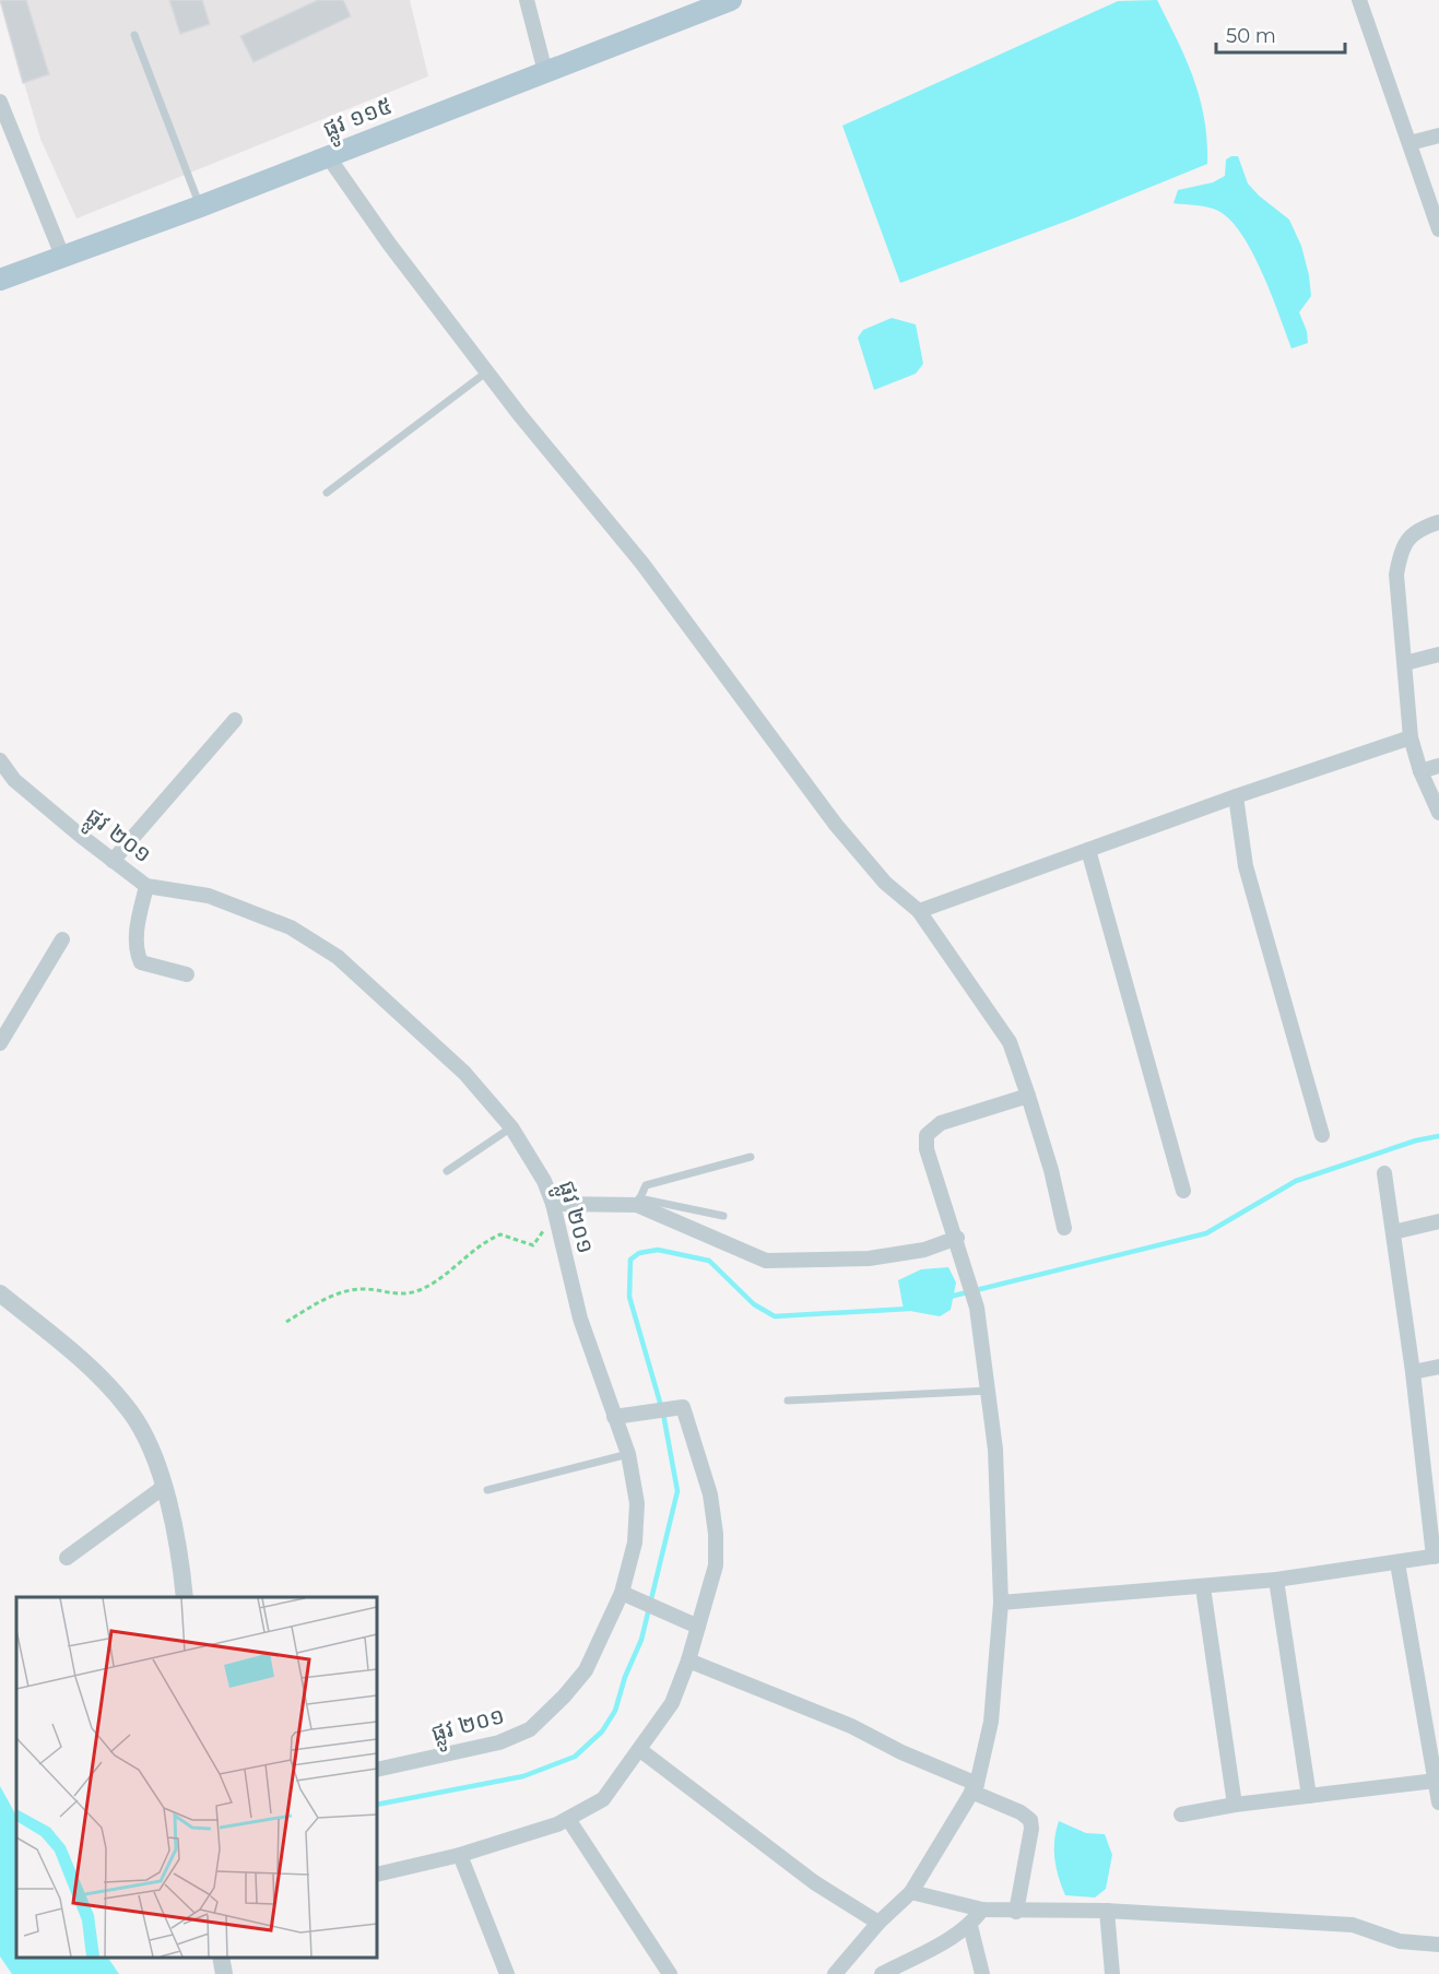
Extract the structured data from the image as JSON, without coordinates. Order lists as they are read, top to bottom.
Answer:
{
  "streets": {
    "main road": ["ផ្លូវ ១១៥"],
    "street": ["ផ្លូវ ២០១"]
  },
  "scale_bar": "50 m"
}
